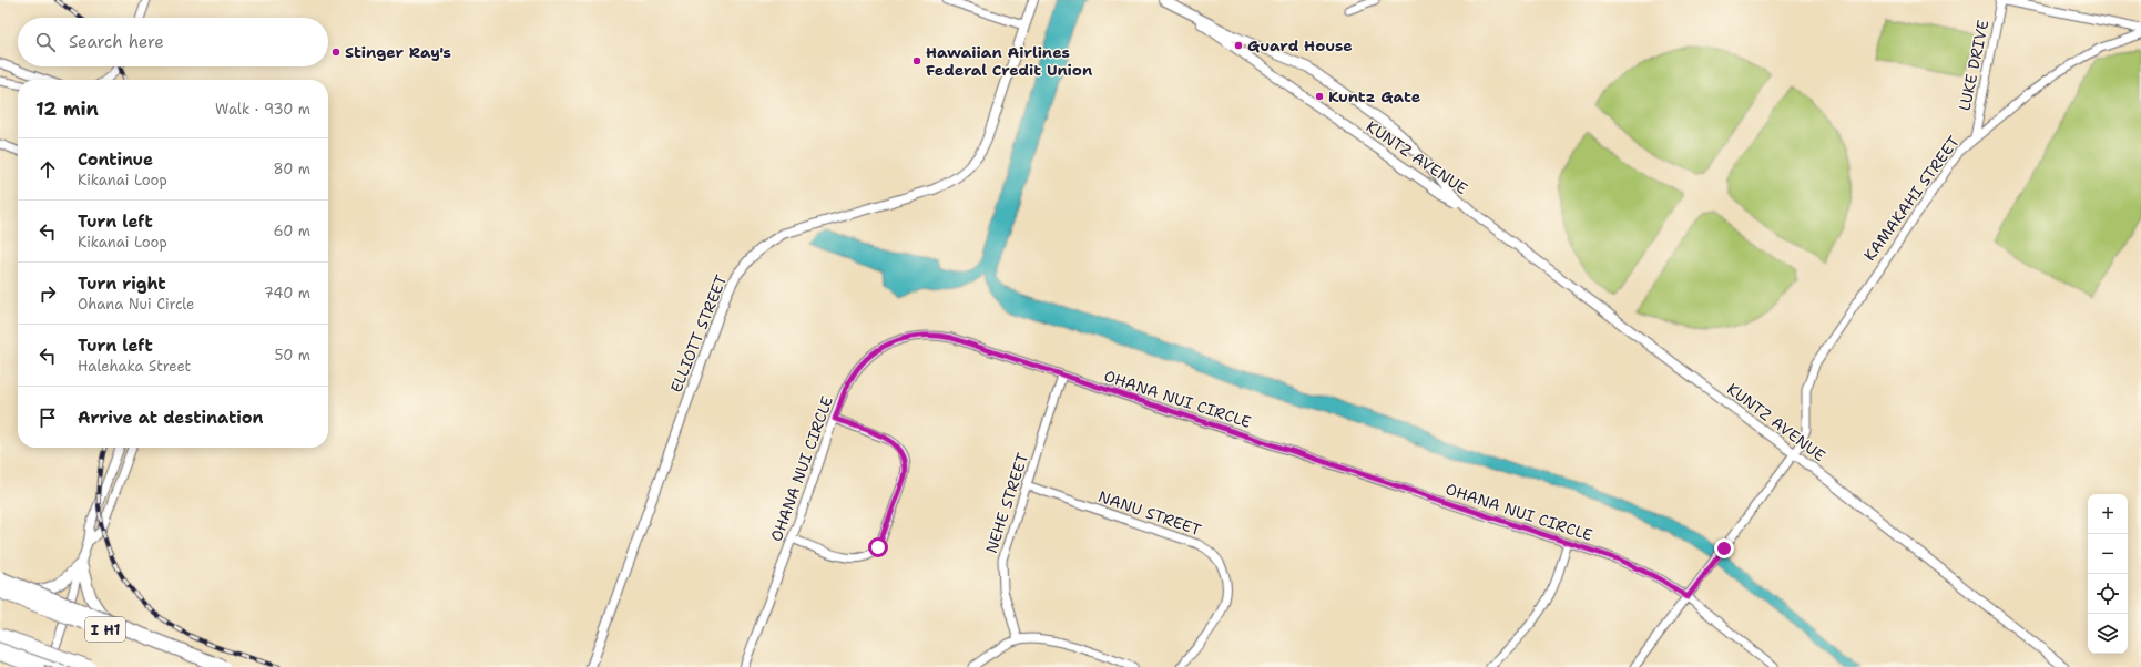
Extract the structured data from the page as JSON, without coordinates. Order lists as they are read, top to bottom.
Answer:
{
  "streets": {
    "highway": ["I H1"],
    "street": [
      "LUKE DRIVE",
      "KUNTZ AVENUE",
      "KAMAKAHI STREET",
      "ELLIOTT STREET",
      "OHANA NUI CIRCLE",
      "NEHE STREET",
      "NANU STREET"
    ]
  },
  "crossings": [
    ["LUKE DRIVE", "KAMAKAHI STREET"],
    ["KUNTZ AVENUE", "KAMAKAHI STREET"],
    ["KAMAKAHI STREET", "OHANA NUI CIRCLE"],
    ["OHANA NUI CIRCLE", "NEHE STREET"],
    ["NEHE STREET", "NANU STREET"]
  ],
  "places": [
    "Guard House",
    "Stinger Ray's",
    "Hawaiian Airlines Federal Credit Union",
    "Kuntz Gate"
  ],
  "page": {
    "search": "Search here",
    "heading": ["12 min", "Walk · 930 m"],
    "list": [
      ["Continue", "Kikanai Loop", "80 m"],
      ["Turn left", "Kikanai Loop", "60 m"],
      ["Turn right", "Ohana Nui Circle", "740 m"],
      ["Turn left", "Halehaka Street", "50 m"],
      "Arrive at destination"
    ],
    "map_buttons": ["+", "−"]
  }
}
